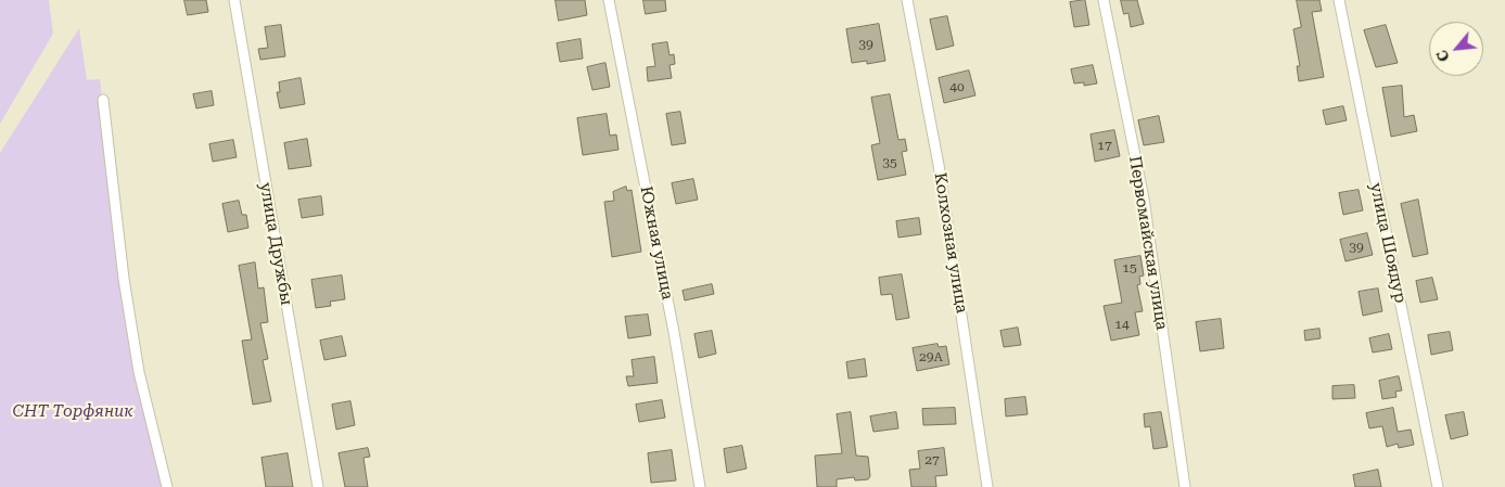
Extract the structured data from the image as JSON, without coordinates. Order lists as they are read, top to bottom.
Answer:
{
  "streets": {
    "street": [
      "Южная улица",
      "Колхозная улица",
      "Первомайская улица",
      "улица Шоядур",
      "улица Дружбы"
    ]
  },
  "parks": ["СНТ Торфяник"],
  "house_numbers": [
    "39",
    "40",
    "17",
    "35",
    "39",
    "15",
    "14",
    "29А",
    "27"
  ],
  "north": "bottom left"
}
